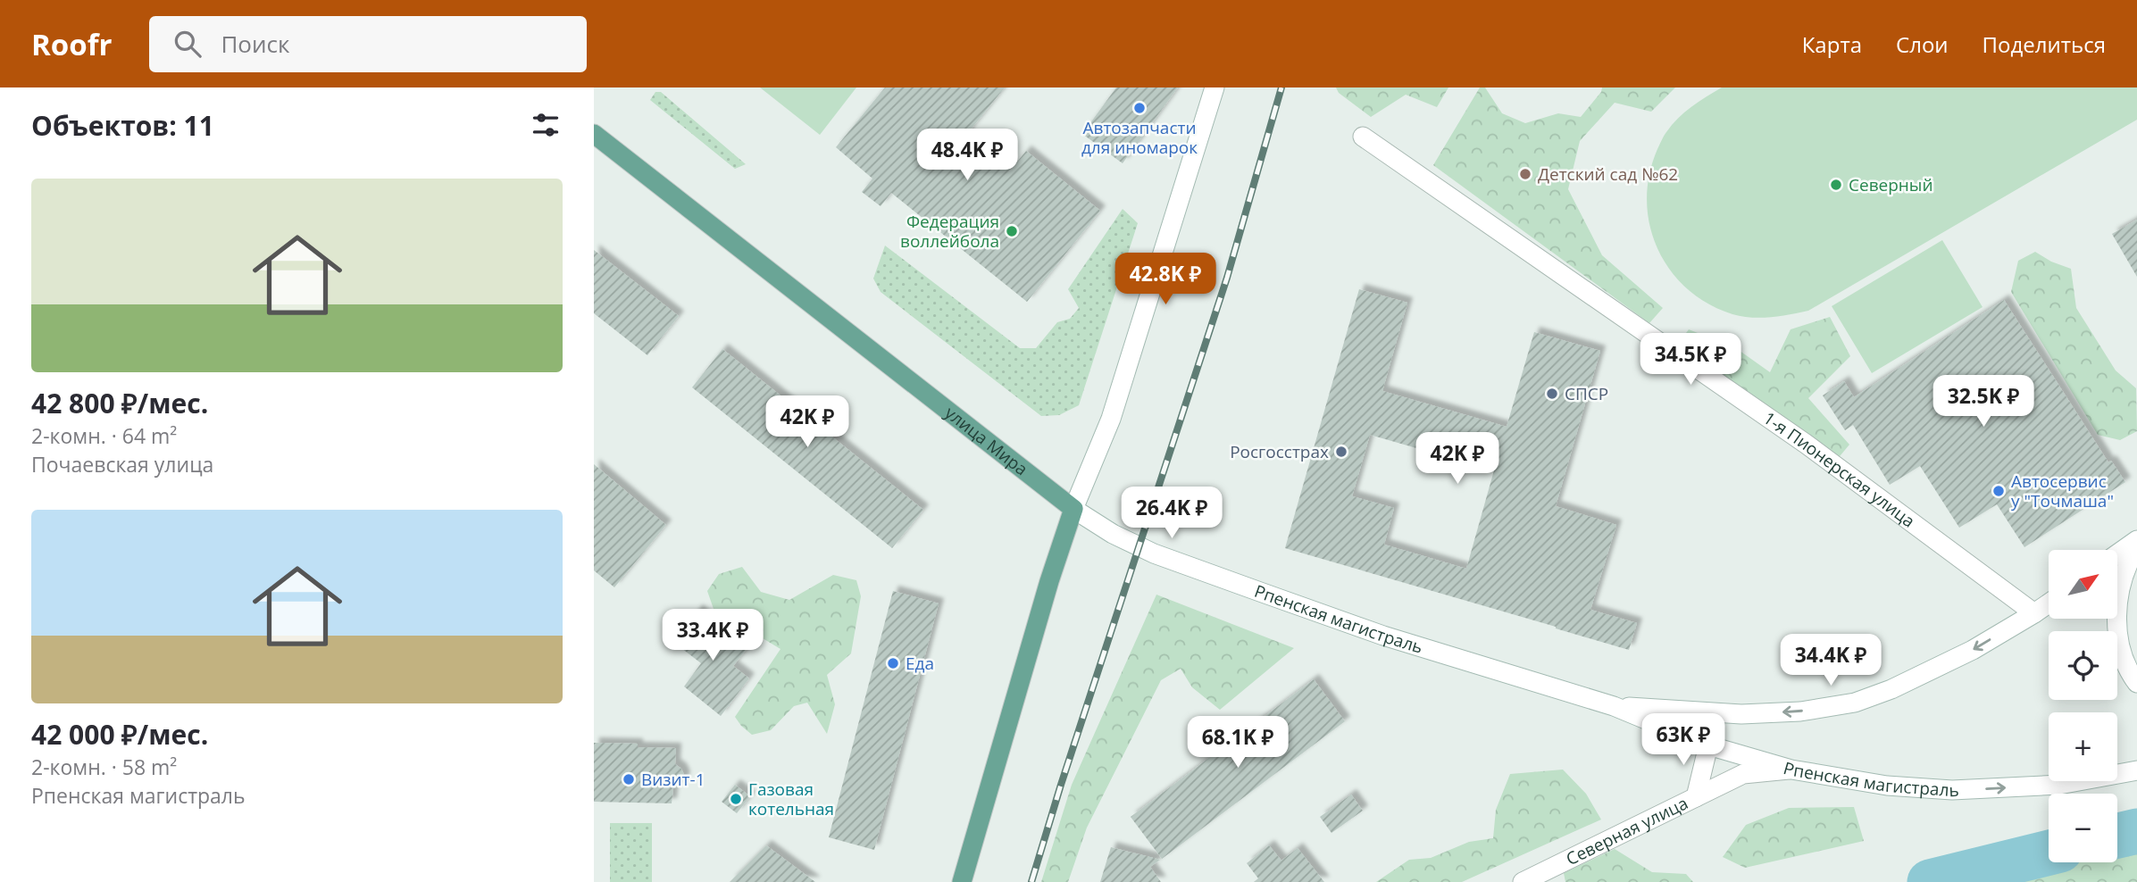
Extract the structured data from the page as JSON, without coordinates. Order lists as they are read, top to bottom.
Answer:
{
  "streets": {
    "main road": [
      "улица Мира",
      "1-я Пионерская улица",
      "Рпенская магистраль",
      "Северная улица"
    ]
  },
  "crossings": [
    ["улица Мира", "Рпенская магистраль"],
    ["1-я Пионерская улица", "Рпенская магистраль"],
    ["Рпенская магистраль", "Северная улица"]
  ],
  "places": [
    "Автозапчасти для иномарок",
    "Детский сад №62",
    "Северный",
    "Федерация воллейбола",
    "СПСР",
    "Росгосстрах",
    "Автосервис у \"Точмаша\"",
    "Еда",
    "Визит-1",
    "Газовая котельная"
  ],
  "north": "top right",
  "page": {
    "header": "Roofr",
    "search": "Поиск",
    "nav": ["Карта", "Слои", "Поделиться"],
    "heading": "Объектов: 11",
    "price": [
      "48.4K ₽",
      "42.8K ₽",
      "34.5K ₽",
      "32.5K ₽",
      "42K ₽",
      "42K ₽",
      "26.4K ₽",
      "33.4K ₽",
      "34.4K ₽",
      "63K ₽",
      "68.1K ₽"
    ],
    "list": [
      {
        "name": "42 800 ₽/мес.",
        "note": "2-комн. · 64 m² · Почаевская улица"
      },
      {
        "name": "42 000 ₽/мес.",
        "note": "2-комн. · 58 m² · Рпенская магистраль"
      }
    ],
    "map_buttons": ["+", "−"]
  }
}
